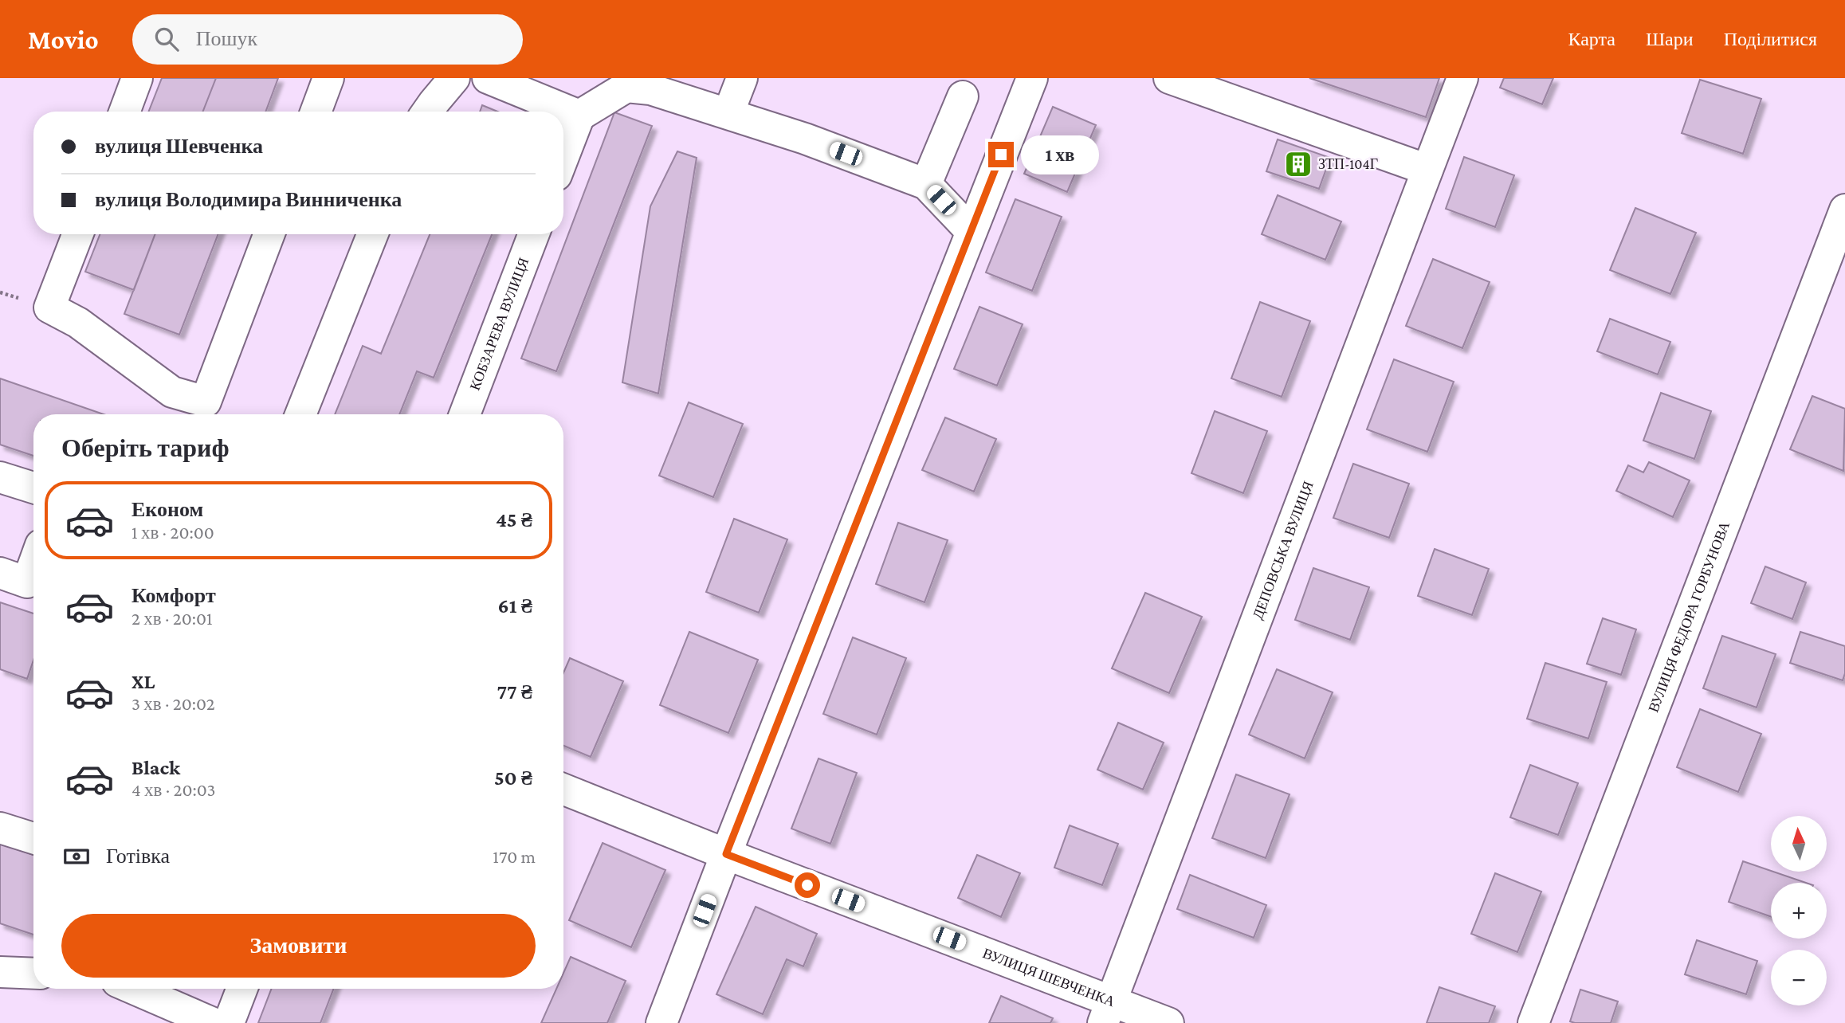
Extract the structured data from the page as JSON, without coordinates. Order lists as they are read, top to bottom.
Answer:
{
  "streets": {
    "street": [
      "КОБЗАРЕВА ВУЛИЦЯ",
      "ДЕПОВСЬКА ВУЛИЦЯ",
      "ВУЛИЦЯ ФЕДОРА ГОРБУНОВА",
      "ВУЛИЦЯ ШЕВЧЕНКА"
    ]
  },
  "crossings": [
    ["ДЕПОВСЬКА ВУЛИЦЯ", "ВУЛИЦЯ ШЕВЧЕНКА"]
  ],
  "places": {
    "building": ["ЗТП-104Г"]
  },
  "north": "top",
  "page": {
    "header": "Movio",
    "search": "Пошук",
    "nav": ["Карта", "Шари", "Поділитися"],
    "banner": ["вулиця Шевченка", "вулиця Володимира Винниченка"],
    "bubble": "1 хв",
    "heading": "Оберіть тариф",
    "list": [
      {
        "name": "Економ",
        "note": "1 хв · 20:00",
        "value": "45 ₴"
      },
      {
        "name": "Комфорт",
        "note": "2 хв · 20:01",
        "value": "61 ₴"
      },
      {
        "name": "XL",
        "note": "3 хв · 20:02",
        "value": "77 ₴"
      },
      {
        "name": "Black",
        "note": "4 хв · 20:03",
        "value": "50 ₴"
      }
    ],
    "map_buttons": ["+", "−"],
    "pay": ["Готівка", "170 m"],
    "buttons": "Замовити"
  }
}
